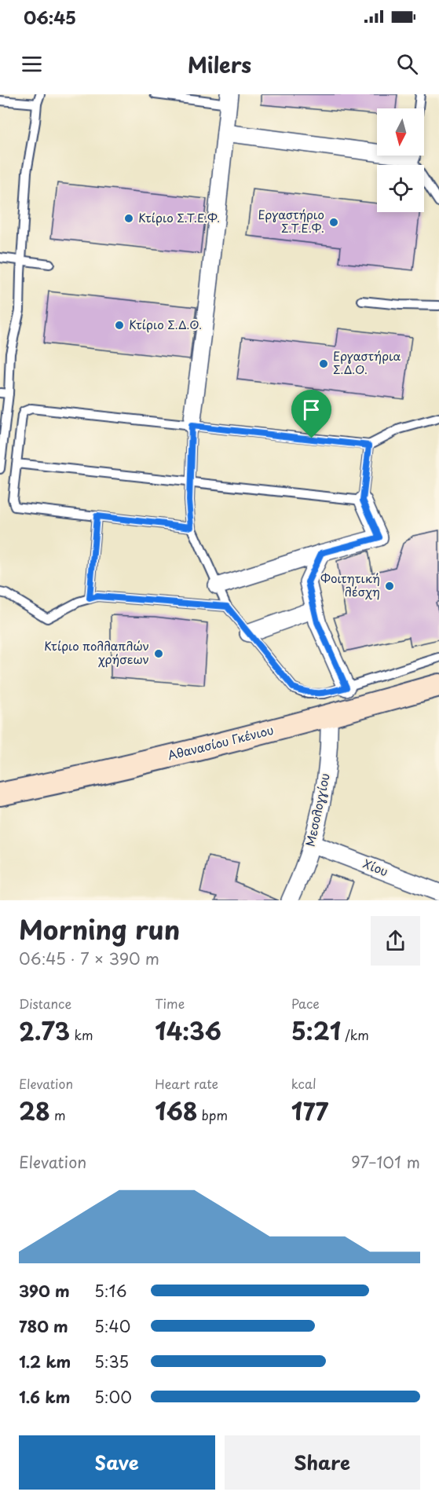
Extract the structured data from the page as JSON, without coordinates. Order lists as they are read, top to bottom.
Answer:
{
  "streets": {
    "street": ["Αθανασίου Γκένιου", "Μεσολογγίου", "Χίου"]
  },
  "crossings": [
    ["Αθανασίου Γκένιου", "Μεσολογγίου"],
    ["Μεσολογγίου", "Χίου"]
  ],
  "places": [
    "Κτίριο Σ.Τ.Ε.Φ.",
    "Εργαστήριο Σ.Τ.Ε.Φ.",
    "Κτίριο Σ.Δ.Ο.",
    "Εργαστήρια Σ.Δ.Ο.",
    "Φοιτητική λέσχη",
    "Κτίριο πολλαπλών χρήσεων"
  ],
  "north": "bottom",
  "page": {
    "status": "06:45",
    "header": "Milers",
    "heading": ["Morning run", "06:45 · 7 × 390 m"],
    "stats": [
      ["Distance", "2.73 km"],
      ["Time", "14:36"],
      ["Pace", "5:21 /km"],
      ["Elevation", "28 m"],
      ["Heart rate", "168 bpm"],
      ["kcal", "177"]
    ],
    "chart": ["Elevation", "97–101 m"],
    "list": [
      {
        "name": "390 m",
        "note": "5:16"
      },
      {
        "name": "780 m",
        "note": "5:40"
      },
      {
        "name": "1.2 km",
        "note": "5:35"
      },
      {
        "name": "1.6 km",
        "note": "5:00"
      }
    ],
    "buttons": ["Save", "Share"]
  }
}
